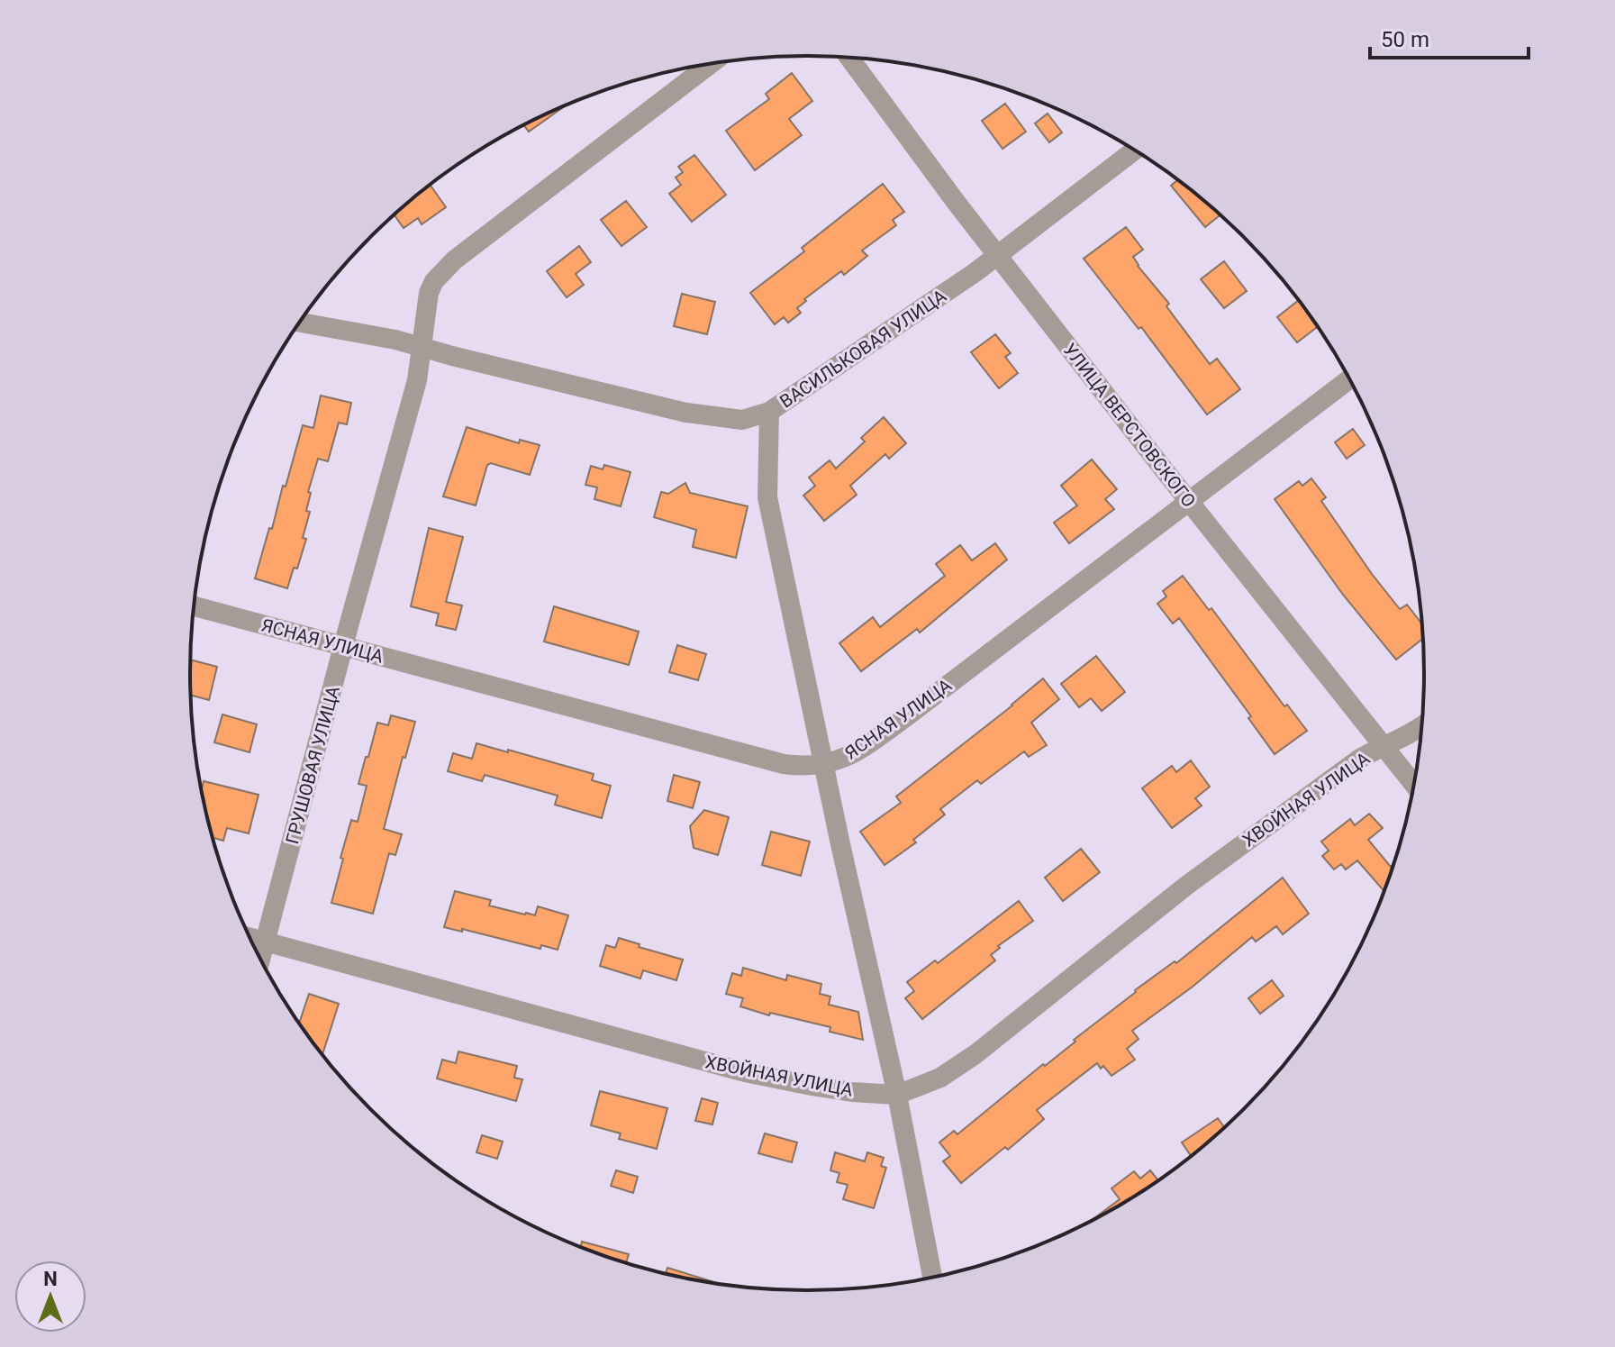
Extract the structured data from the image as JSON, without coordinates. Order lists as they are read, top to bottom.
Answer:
{
  "streets": {
    "street": [
      "ВАСИЛЬКОВАЯ УЛИЦА",
      "УЛИЦА ВЕРСТОВСКОГО",
      "ЯСНАЯ УЛИЦА",
      "ГРУШОВАЯ УЛИЦА",
      "ХВОЙНАЯ УЛИЦА"
    ]
  },
  "crossings": [
    ["ВАСИЛЬКОВАЯ УЛИЦА", "УЛИЦА ВЕРСТОВСКОГО"],
    ["ВАСИЛЬКОВАЯ УЛИЦА", "ГРУШОВАЯ УЛИЦА"],
    ["УЛИЦА ВЕРСТОВСКОГО", "ЯСНАЯ УЛИЦА"],
    ["УЛИЦА ВЕРСТОВСКОГО", "ХВОЙНАЯ УЛИЦА"],
    ["ЯСНАЯ УЛИЦА", "ГРУШОВАЯ УЛИЦА"],
    ["ГРУШОВАЯ УЛИЦА", "ХВОЙНАЯ УЛИЦА"]
  ],
  "scale_bar": "50 m",
  "north": "top"
}
